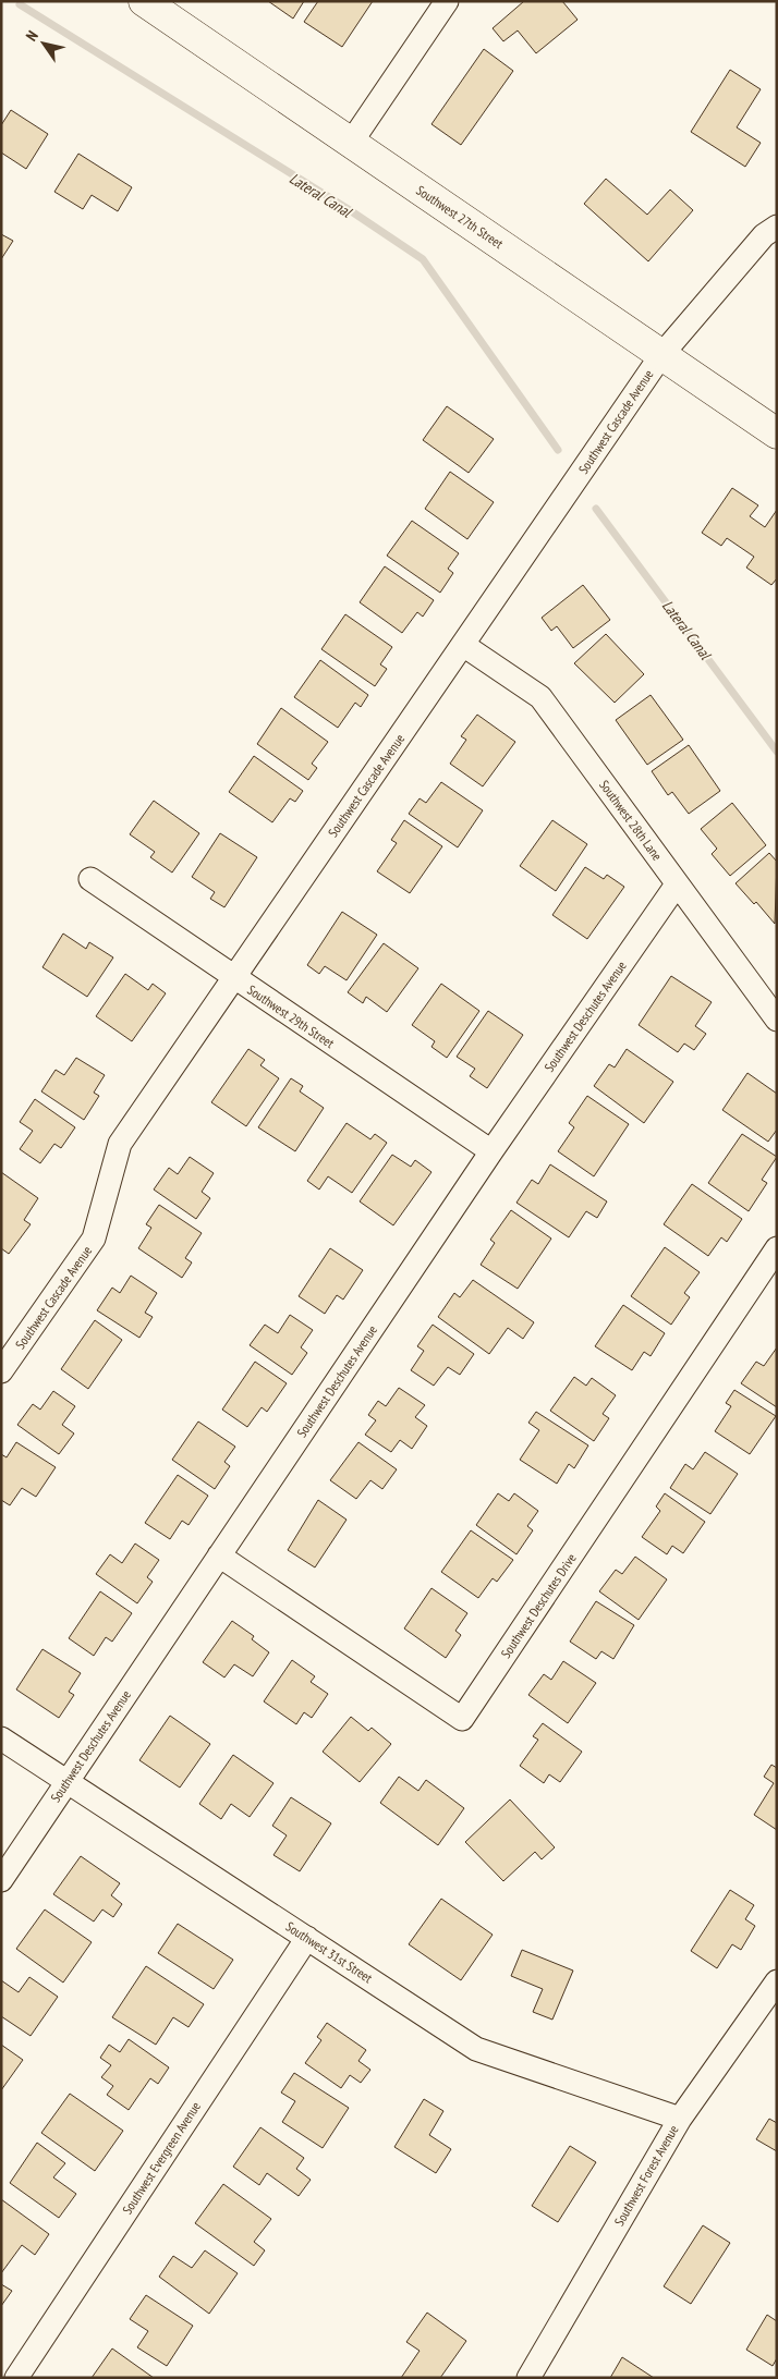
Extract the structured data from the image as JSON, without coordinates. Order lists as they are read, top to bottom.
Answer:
{
  "streets": {
    "street": [
      "Southwest 27th Street",
      "Southwest Cascade Avenue",
      "Southwest 28th Lane",
      "Southwest 29th Street",
      "Southwest Deschutes Avenue",
      "Southwest Deschutes Drive",
      "Southwest 31st Street",
      "Southwest Evergreen Avenue",
      "Southwest Forest Avenue"
    ]
  },
  "crossings": [
    ["Southwest 27th Street", "Southwest Cascade Avenue"],
    ["Southwest Cascade Avenue", "Southwest 28th Lane"],
    ["Southwest Cascade Avenue", "Southwest 29th Street"],
    ["Southwest 28th Lane", "Southwest Deschutes Avenue"],
    ["Southwest 29th Street", "Southwest Deschutes Avenue"],
    ["Southwest Deschutes Avenue", "Southwest Deschutes Drive"],
    ["Southwest Deschutes Avenue", "Southwest 31st Street"],
    ["Southwest 31st Street", "Southwest Evergreen Avenue"],
    ["Southwest 31st Street", "Southwest Forest Avenue"]
  ],
  "water": ["Lateral Canal"],
  "north": "top left"
}
